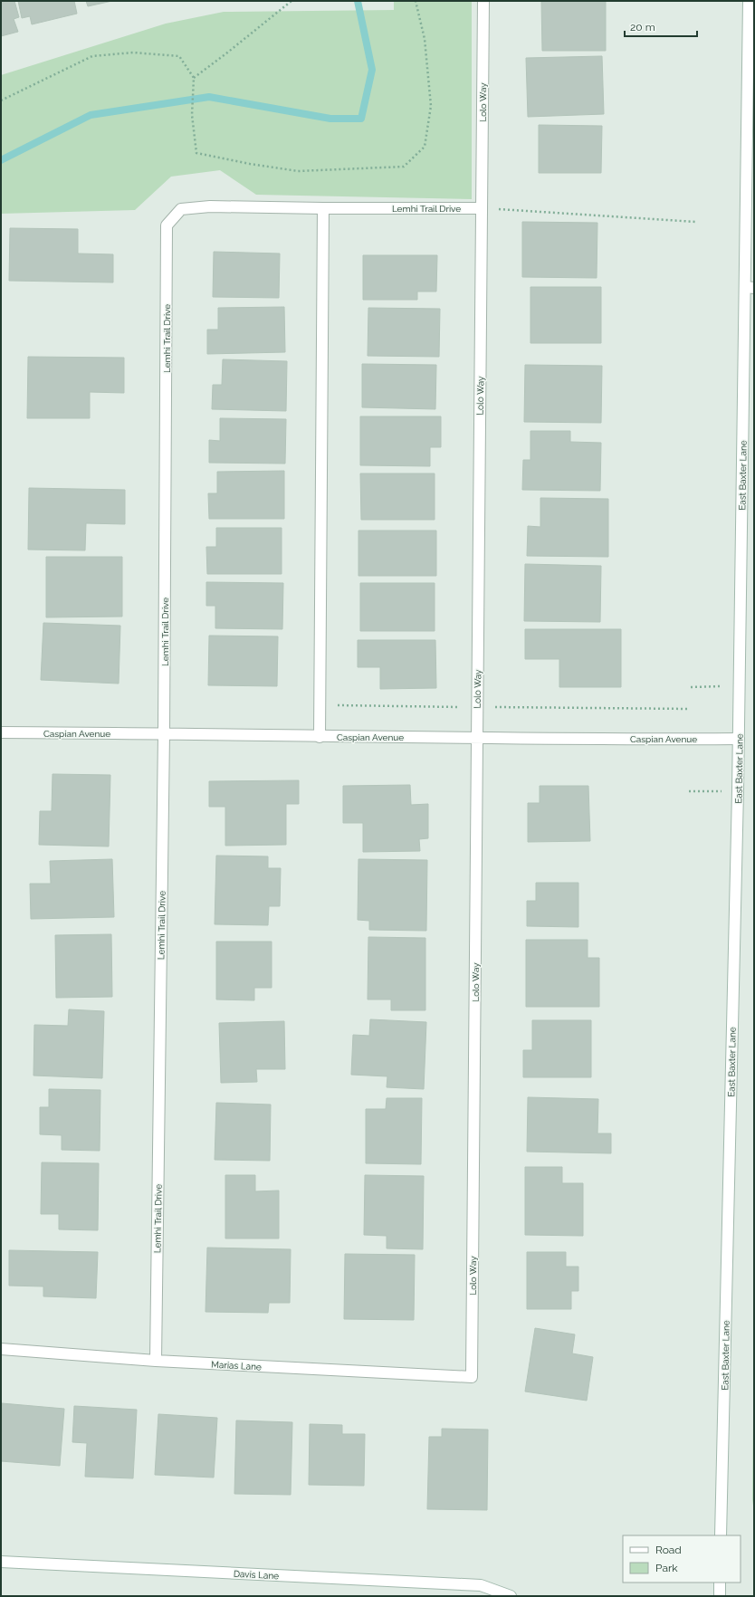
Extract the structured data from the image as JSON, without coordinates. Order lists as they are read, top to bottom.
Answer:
{
  "streets": {
    "street": [
      "Lolo Way",
      "Lemhi Trail Drive",
      "East Baxter Lane",
      "Caspian Avenue",
      "Marias Lane",
      "Davis Lane"
    ]
  },
  "crossings": [
    ["Lolo Way", "Lemhi Trail Drive"],
    ["Lolo Way", "Caspian Avenue"],
    ["Lolo Way", "Marias Lane"],
    ["Lemhi Trail Drive", "Caspian Avenue"],
    ["Lemhi Trail Drive", "Marias Lane"],
    ["East Baxter Lane", "Caspian Avenue"]
  ],
  "legend": ["Road", "Park"],
  "scale_bar": "20 m"
}
